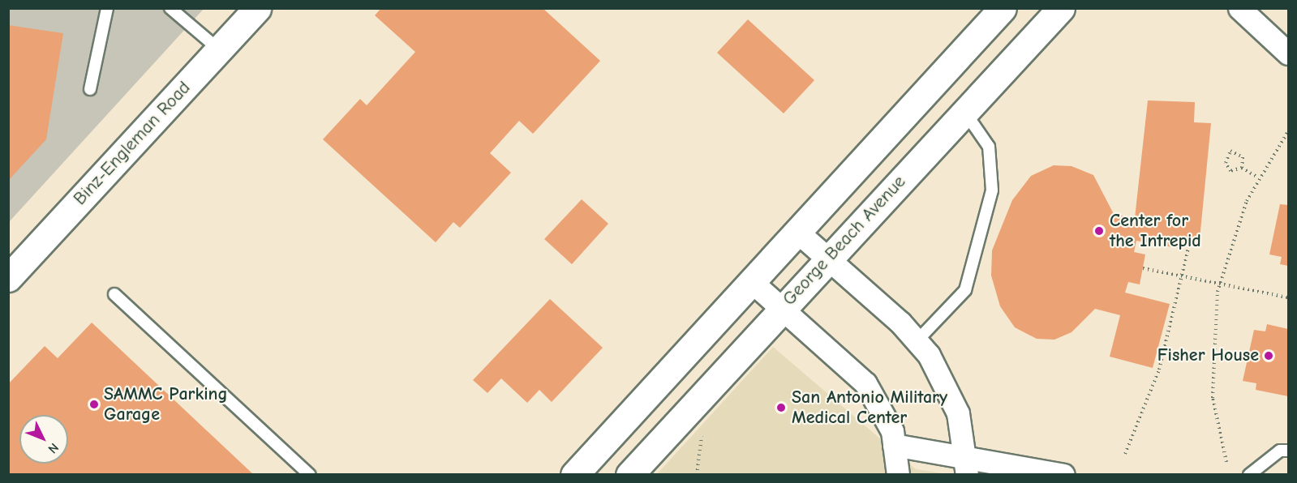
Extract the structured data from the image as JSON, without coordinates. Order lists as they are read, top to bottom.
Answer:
{
  "streets": {
    "street": ["Binz-Engleman Road", "George Beach Avenue"]
  },
  "places": [
    "Center for the Intrepid",
    "Fisher House",
    "SAMMC Parking Garage",
    "San Antonio Military Medical Center"
  ],
  "north": "bottom right"
}
